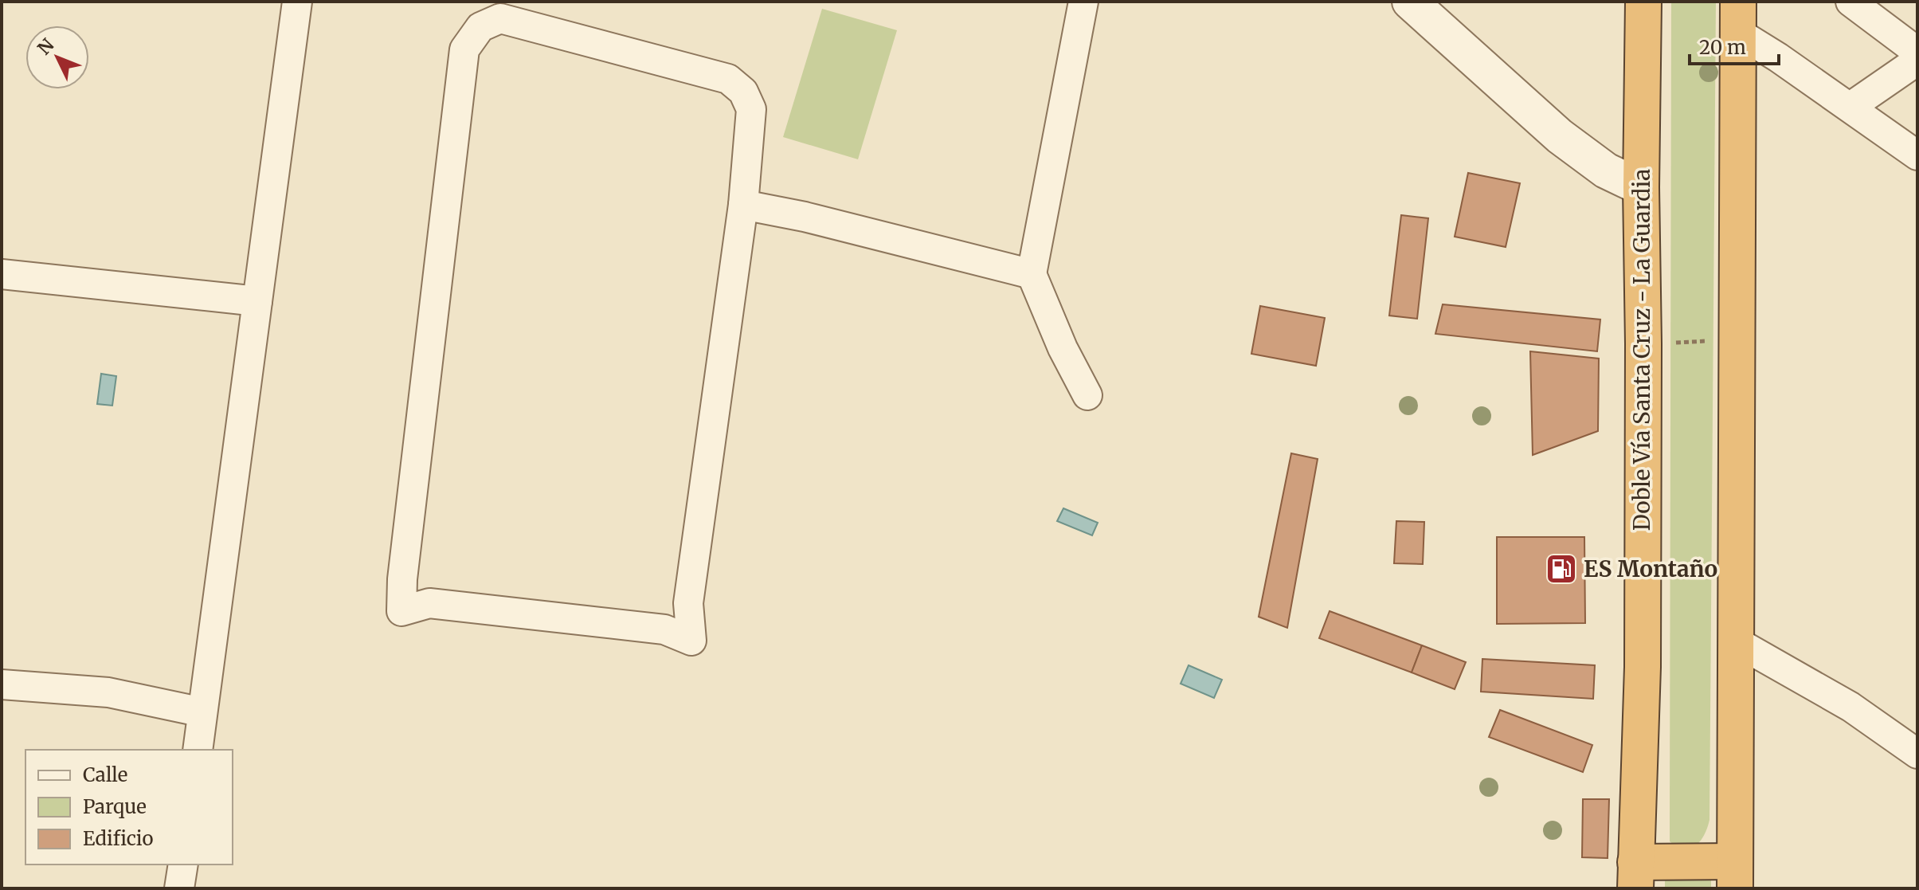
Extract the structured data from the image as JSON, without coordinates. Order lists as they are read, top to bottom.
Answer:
{
  "streets": {
    "highway": ["Doble Vía Santa Cruz - La Guardia"]
  },
  "places": {
    "fuel station": ["ES Montaño"]
  },
  "legend": ["Calle", "Parque", "Edificio"],
  "scale_bar": "20 m",
  "north": "top left"
}
